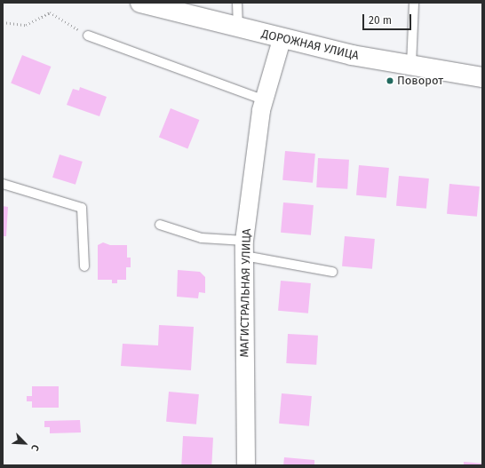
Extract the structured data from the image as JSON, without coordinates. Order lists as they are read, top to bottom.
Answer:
{
  "streets": {
    "street": ["ДОРОЖНАЯ УЛИЦА", "МАГИСТРАЛЬНАЯ УЛИЦА"]
  },
  "crossings": [
    ["ДОРОЖНАЯ УЛИЦА", "МАГИСТРАЛЬНАЯ УЛИЦА"]
  ],
  "places": ["Поворот"],
  "scale_bar": "20 m",
  "north": "bottom right"
}
